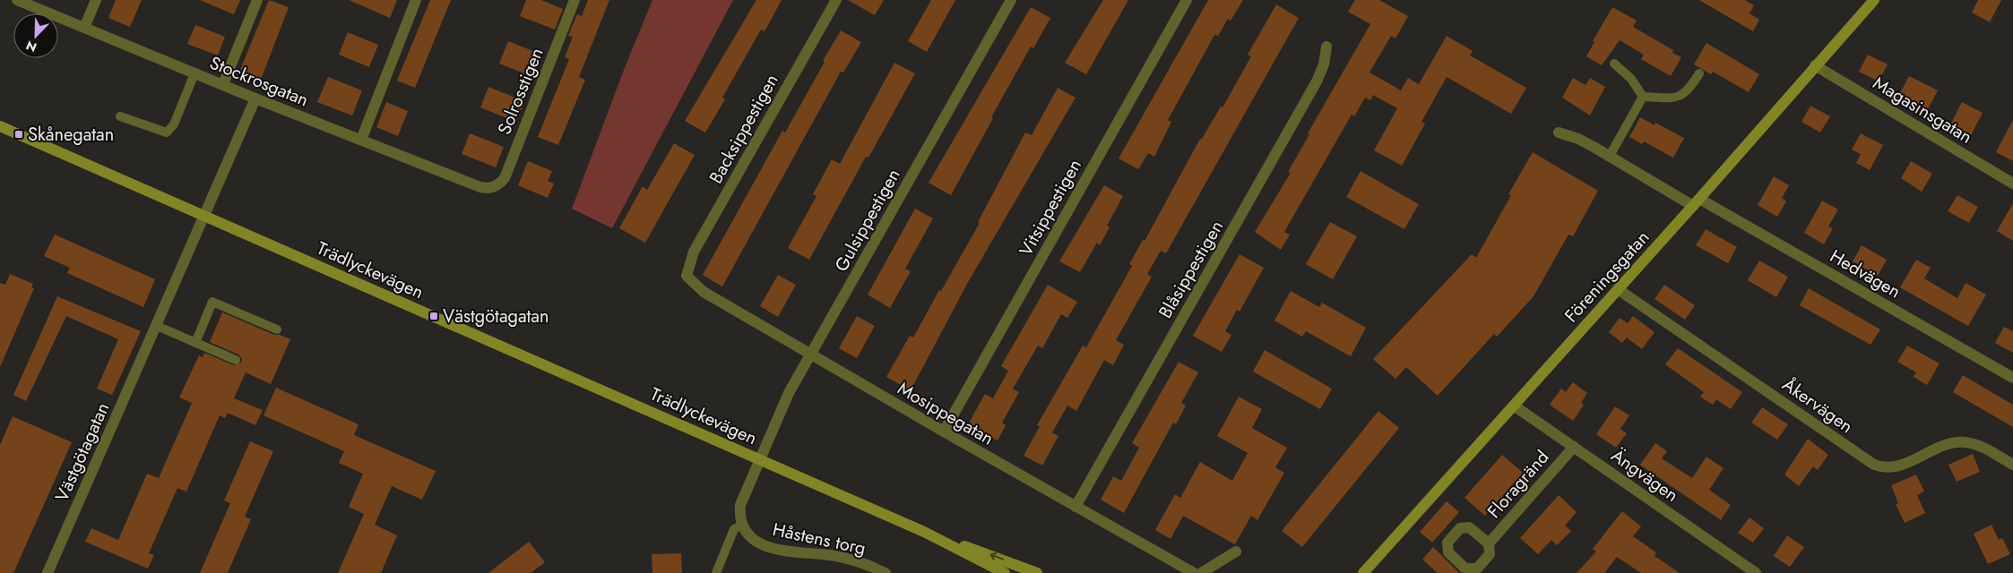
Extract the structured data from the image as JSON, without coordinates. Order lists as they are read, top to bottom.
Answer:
{
  "streets": {
    "street": [
      "Stockrosgatan",
      "Solrosstigen",
      "Magasinsgatan",
      "Backsippestigen",
      "Vitsippestigen",
      "Gulsippestigen",
      "Blåsippestigen",
      "Trädlyckevägen",
      "Hedvägen",
      "Föreningsgatan",
      "Åkervägen",
      "Mosippegatan",
      "Västgötagatan",
      "Ängvägen",
      "Floragränd",
      "Håstens torg"
    ]
  },
  "crossings": [
    ["Stockrosgatan", "Solrosstigen"],
    ["Stockrosgatan", "Västgötagatan"],
    ["Magasinsgatan", "Föreningsgatan"],
    ["Backsippestigen", "Mosippegatan"],
    ["Vitsippestigen", "Mosippegatan"],
    ["Gulsippestigen", "Trädlyckevägen"],
    ["Gulsippestigen", "Mosippegatan"],
    ["Blåsippestigen", "Mosippegatan"],
    ["Trädlyckevägen", "Västgötagatan"],
    ["Hedvägen", "Föreningsgatan"],
    ["Föreningsgatan", "Åkervägen"],
    ["Föreningsgatan", "Ängvägen"],
    ["Ängvägen", "Floragränd"]
  ],
  "places": {
    "transit": ["Skånegatan", "Västgötagatan"]
  },
  "north": "bottom left"
}
